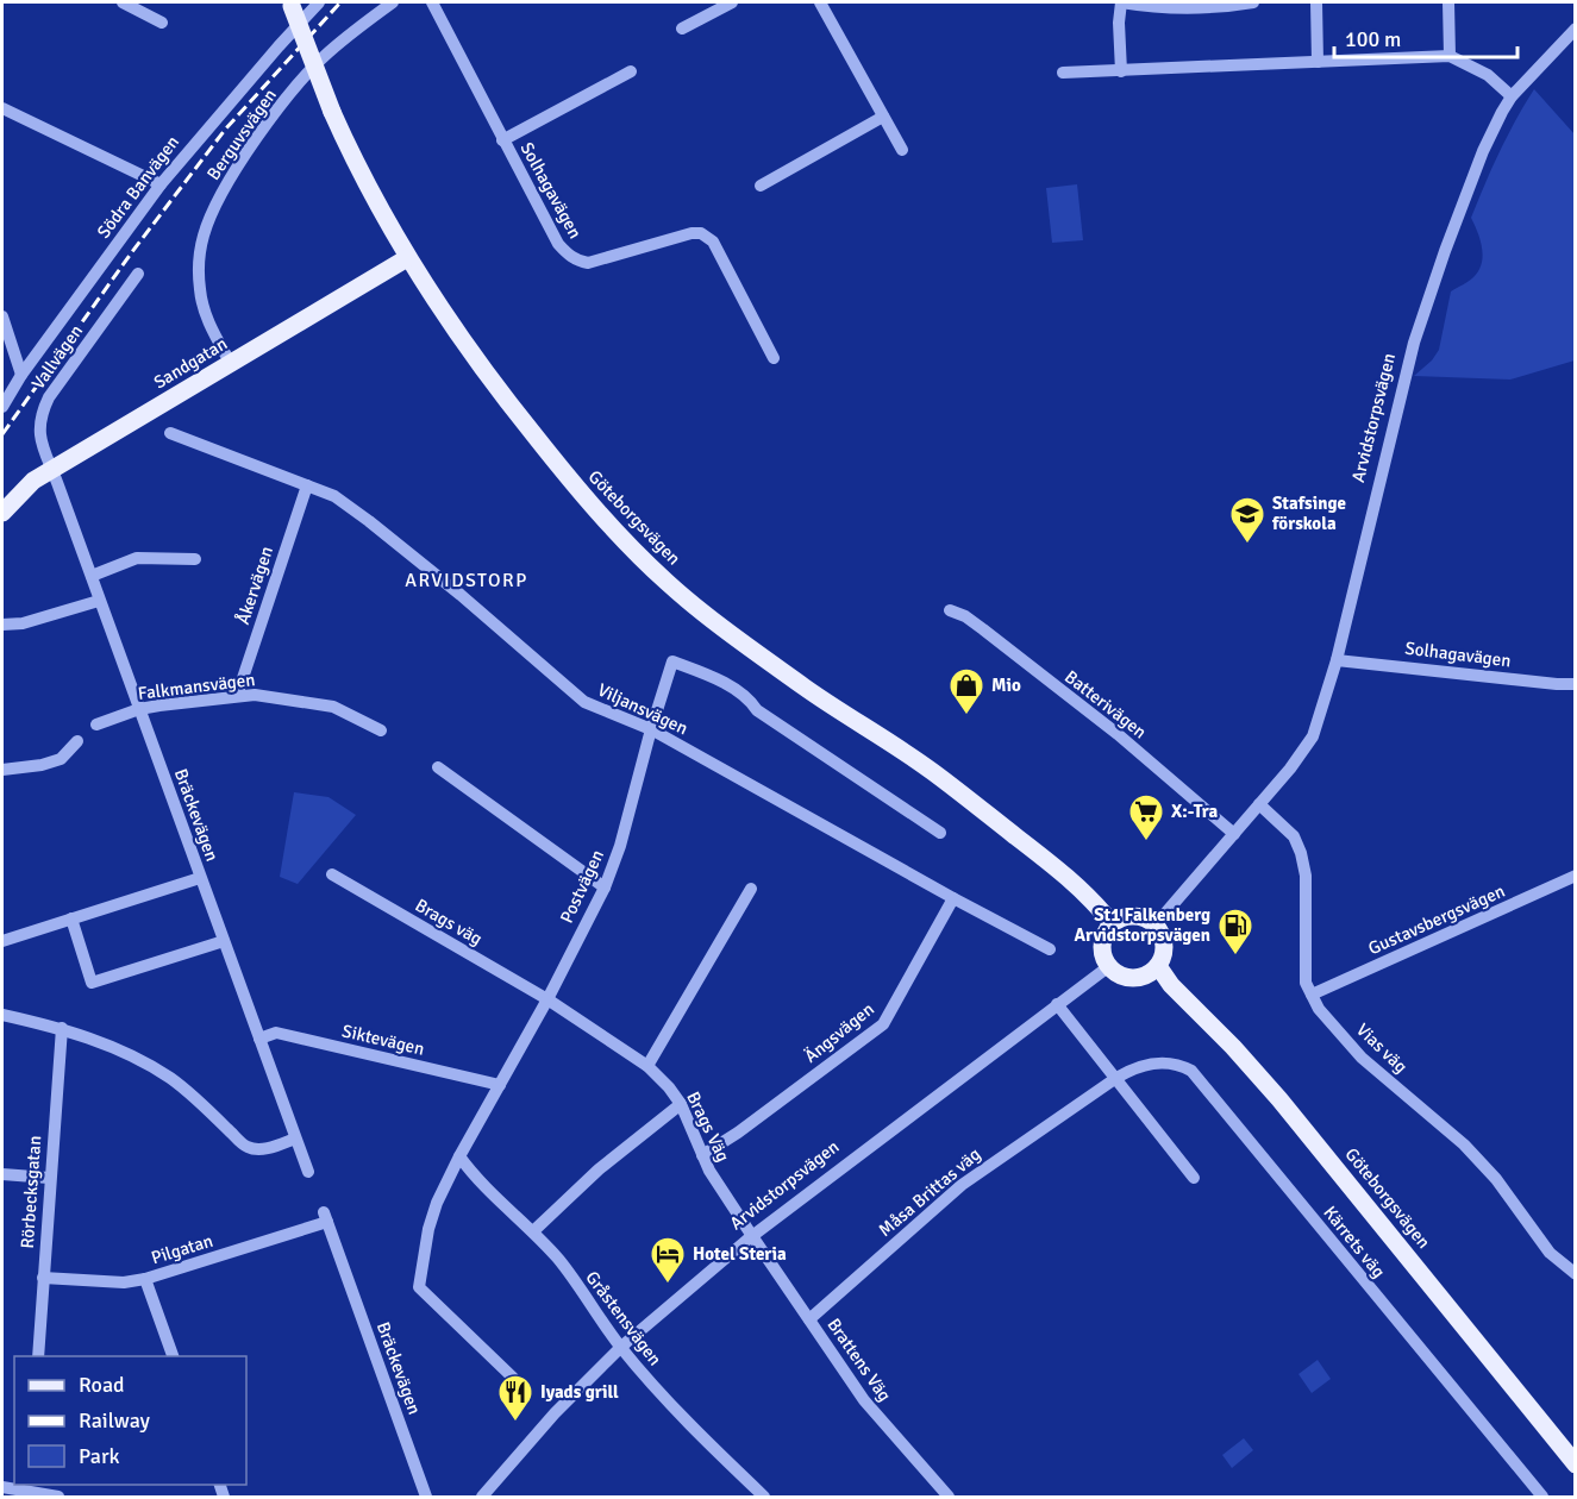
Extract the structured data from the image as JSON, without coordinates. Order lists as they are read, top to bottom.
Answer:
{
  "streets": {
    "main road": ["Sandgatan", "Göteborgsvägen"],
    "street": [
      "Berguvsvägen",
      "Södra Banvägen",
      "Solhagavägen",
      "Vallvägen",
      "Arvidstorpsvägen",
      "Åkervägen",
      "Falkmansvägen",
      "Batterivägen",
      "Viljansvägen",
      "Bräckevägen",
      "Postvägen",
      "Gustavsbergsvägen",
      "Brags väg",
      "Ängsvägen",
      "Siktevägen",
      "Vias väg",
      "Brags Väg",
      "Rörbecksgatan",
      "Måsa Brittas väg",
      "Kärrets väg",
      "Pilgatan",
      "Gråstensvägen",
      "Brattens Väg"
    ]
  },
  "crossings": [
    ["Berguvsvägen", "Sandgatan"],
    ["Solhagavägen", "Arvidstorpsvägen"],
    ["Vallvägen", "Sandgatan"],
    ["Vallvägen", "Bräckevägen"],
    ["Sandgatan", "Göteborgsvägen"],
    ["Sandgatan", "Bräckevägen"],
    ["Arvidstorpsvägen", "Göteborgsvägen"],
    ["Arvidstorpsvägen", "Batterivägen"],
    ["Arvidstorpsvägen", "Vias väg"],
    ["Arvidstorpsvägen", "Brags Väg"],
    ["Arvidstorpsvägen", "Gråstensvägen"],
    ["Arvidstorpsvägen", "Brattens Väg"],
    ["Åkervägen", "Falkmansvägen"],
    ["Åkervägen", "Viljansvägen"],
    ["Falkmansvägen", "Bräckevägen"],
    ["Viljansvägen", "Postvägen"],
    ["Viljansvägen", "Ängsvägen"],
    ["Bräckevägen", "Siktevägen"],
    ["Bräckevägen", "Pilgatan"],
    ["Postvägen", "Brags väg"],
    ["Postvägen", "Siktevägen"],
    ["Postvägen", "Brags Väg"],
    ["Postvägen", "Gråstensvägen"],
    ["Gustavsbergsvägen", "Vias väg"],
    ["Brags väg", "Brags Väg"],
    ["Ängsvägen", "Brags Väg"],
    ["Brags Väg", "Brattens Väg"],
    ["Rörbecksgatan", "Pilgatan"],
    ["Måsa Brittas väg", "Kärrets väg"],
    ["Måsa Brittas väg", "Brattens Väg"]
  ],
  "districts": ["ARVIDSTORP"],
  "places": {
    "school or university": ["Stafsinge förskola"],
    "shop": ["Mio"],
    "supermarket": ["X:-Tra"],
    "fuel station": ["St1 Falkenberg Arvidstorpsvägen"],
    "hotel": ["Hotel Steria"],
    "restaurant": ["Iyads grill"]
  },
  "legend": ["Road", "Railway", "Park"],
  "scale_bar": "100 m"
}
